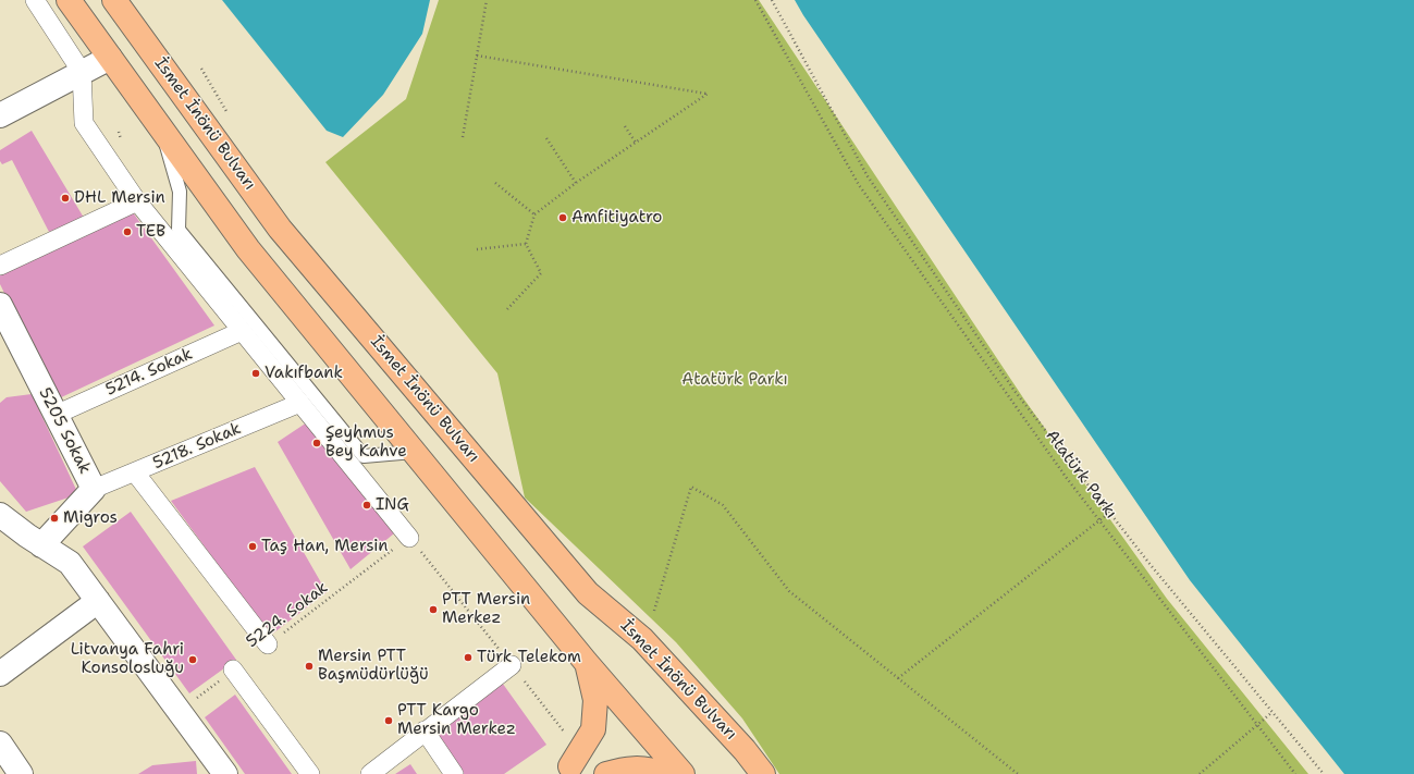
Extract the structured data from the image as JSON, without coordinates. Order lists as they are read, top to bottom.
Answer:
{
  "streets": {
    "main road": ["İsmet İnönü Bulvarı"],
    "street": ["5214. Sokak", "5205 Sokak", "5218. Sokak"],
    "path": ["Atatürk Parkı", "5224. Sokak"]
  },
  "crossings": [
    ["5214. Sokak", "5205 Sokak"],
    ["5205 Sokak", "5218. Sokak"]
  ],
  "parks": ["Atatürk Parkı"],
  "places": [
    "DHL Mersin",
    "Amfitiyatro",
    "TEB",
    "Vakıfbank",
    "Şeyhmus Bey Kahve",
    "ING",
    "Migros",
    "Taş Han, Mersin",
    "PTT Mersin Merkez",
    "Türk Telekom",
    "Litvanya Fahri Konsolosluğu",
    "Mersin PTT Başmüdürlüğü",
    "PTT Kargo Mersin Merkez"
  ]
}
